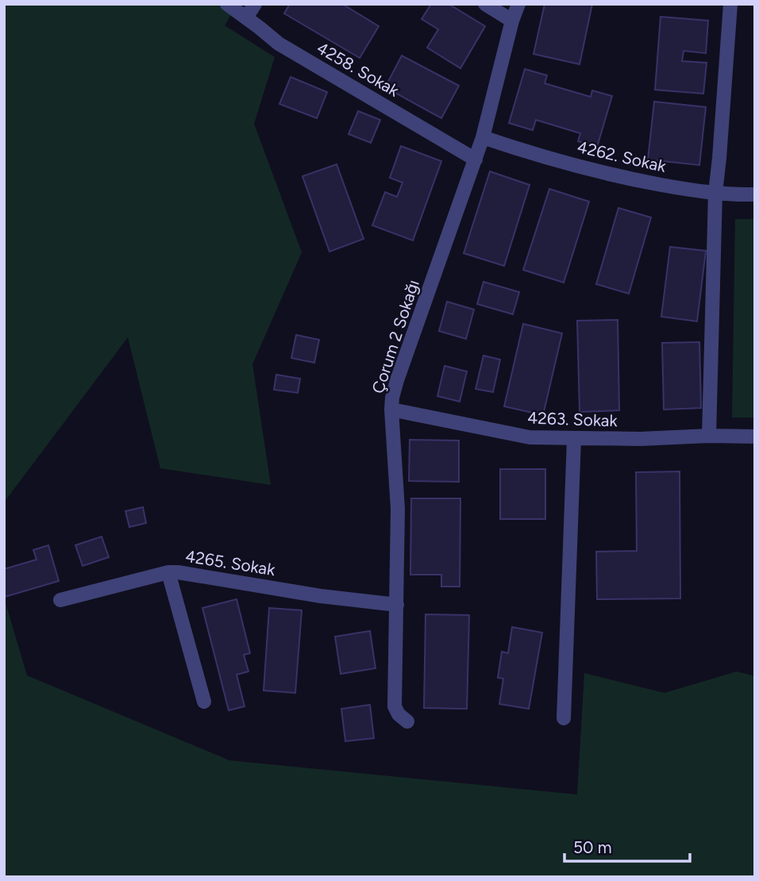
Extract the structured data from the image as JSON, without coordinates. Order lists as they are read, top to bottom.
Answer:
{
  "streets": {
    "street": [
      "4258. Sokak",
      "4262. Sokak",
      "Çorum 2 Sokağı",
      "4263. Sokak",
      "4265. Sokak"
    ]
  },
  "crossings": [
    ["4258. Sokak", "Çorum 2 Sokağı"],
    ["4262. Sokak", "Çorum 2 Sokağı"],
    ["Çorum 2 Sokağı", "4263. Sokak"],
    ["Çorum 2 Sokağı", "4265. Sokak"]
  ],
  "scale_bar": "50 m"
}
